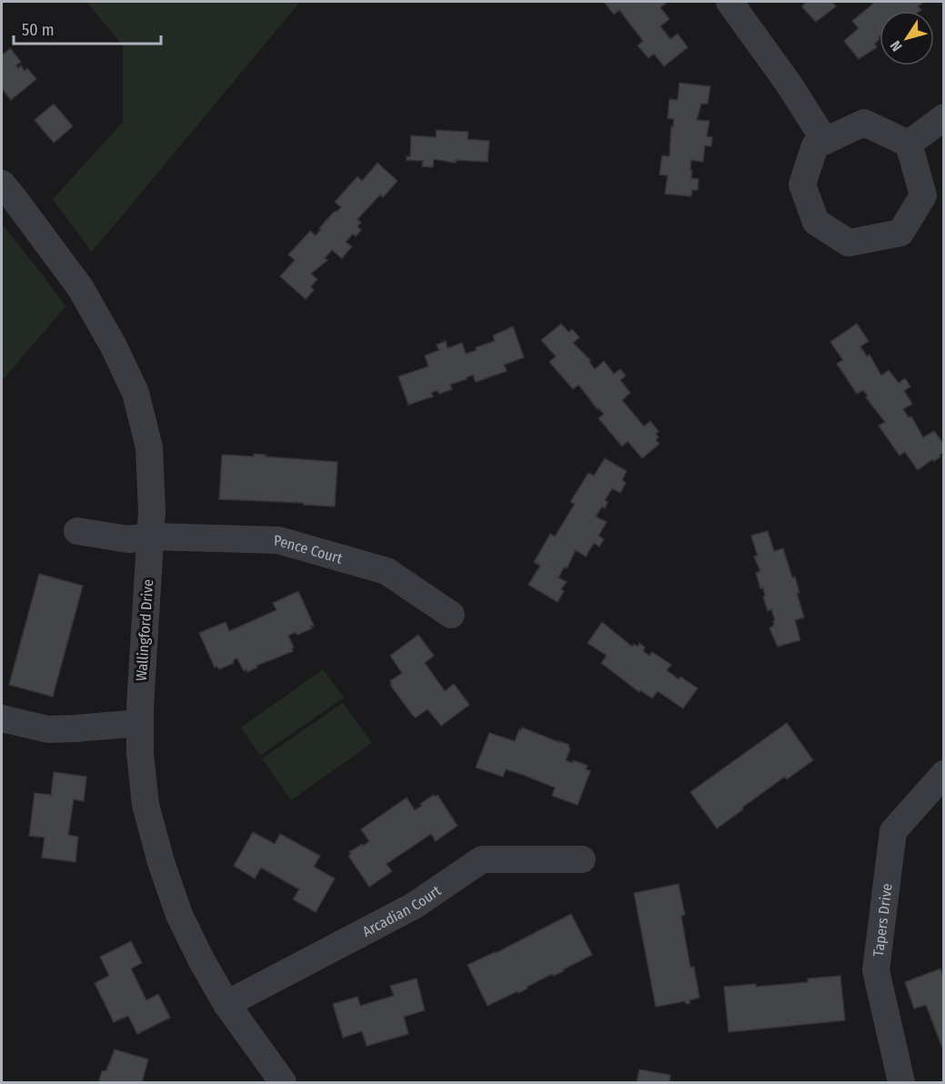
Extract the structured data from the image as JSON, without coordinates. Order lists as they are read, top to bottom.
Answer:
{
  "streets": {
    "street": [
      "Pence Court",
      "Wallingford Drive",
      "Arcadian Court",
      "Tapers Drive"
    ]
  },
  "crossings": [
    ["Pence Court", "Wallingford Drive"],
    ["Wallingford Drive", "Arcadian Court"]
  ],
  "scale_bar": "50 m",
  "north": "bottom left"
}
